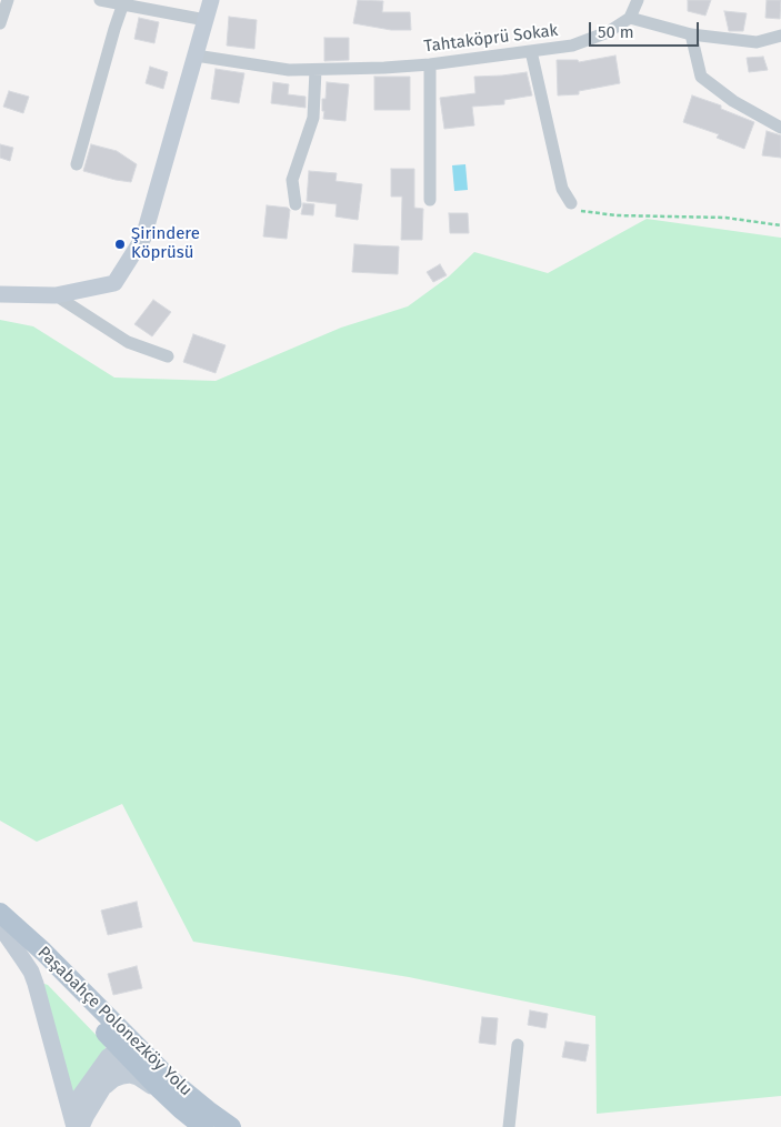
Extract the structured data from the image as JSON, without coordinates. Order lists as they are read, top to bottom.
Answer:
{
  "streets": {
    "main road": ["Paşabahçe Polonezköy Yolu"],
    "street": ["Tahtaköprü Sokak"]
  },
  "places": ["Şirindere Köprüsü"],
  "scale_bar": "50 m"
}
